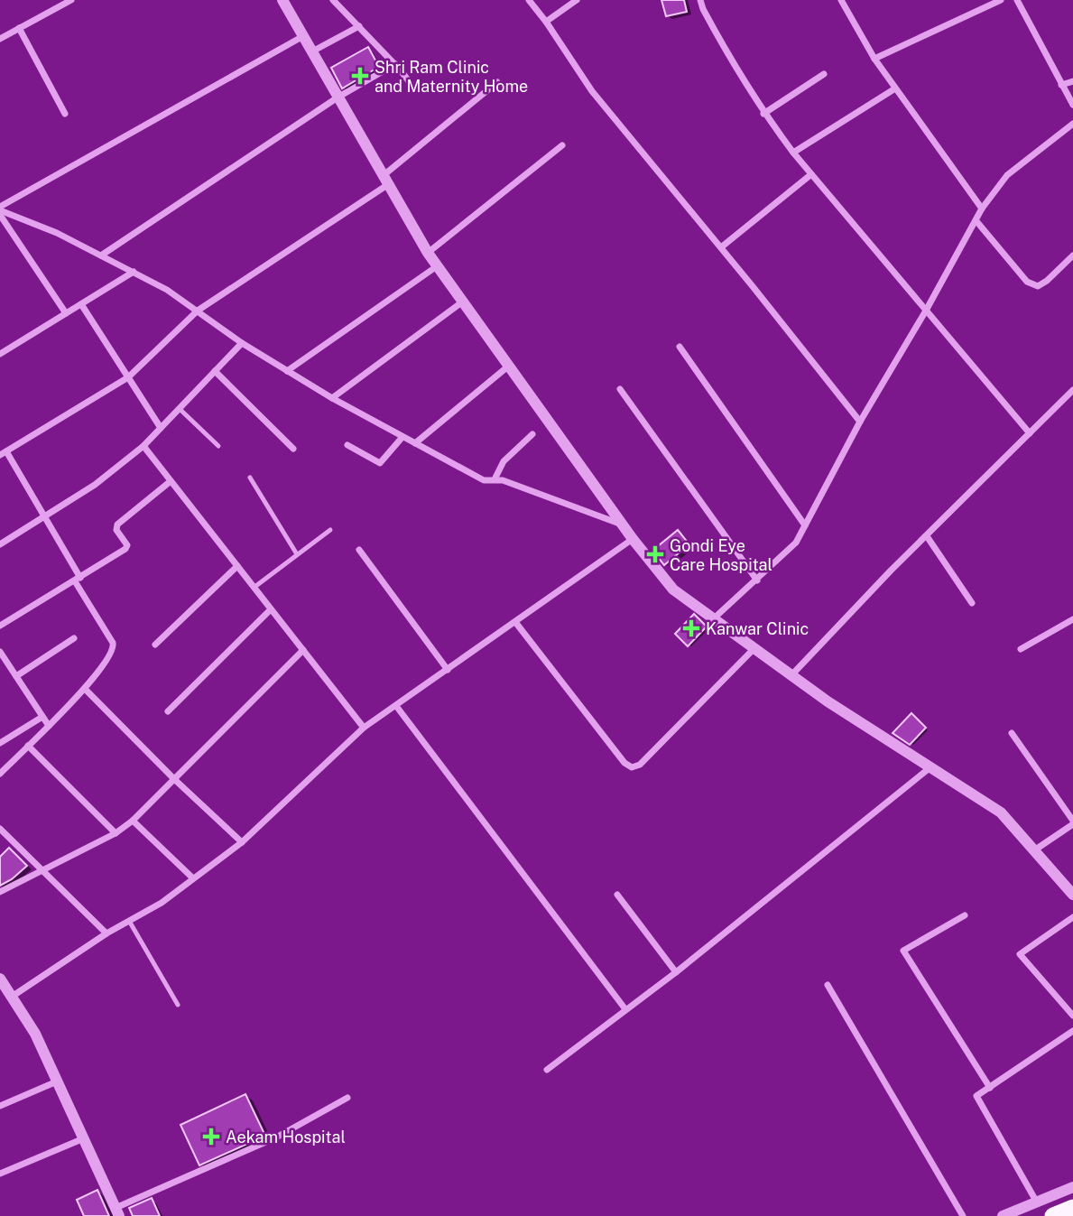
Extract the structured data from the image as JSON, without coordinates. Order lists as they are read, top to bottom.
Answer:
{
  "places": {
    "health": [
      "Shri Ram Clinic and Maternity Home",
      "Gondi Eye Care Hospital",
      "Kanwar Clinic",
      "Aekam Hospital"
    ]
  }
}
